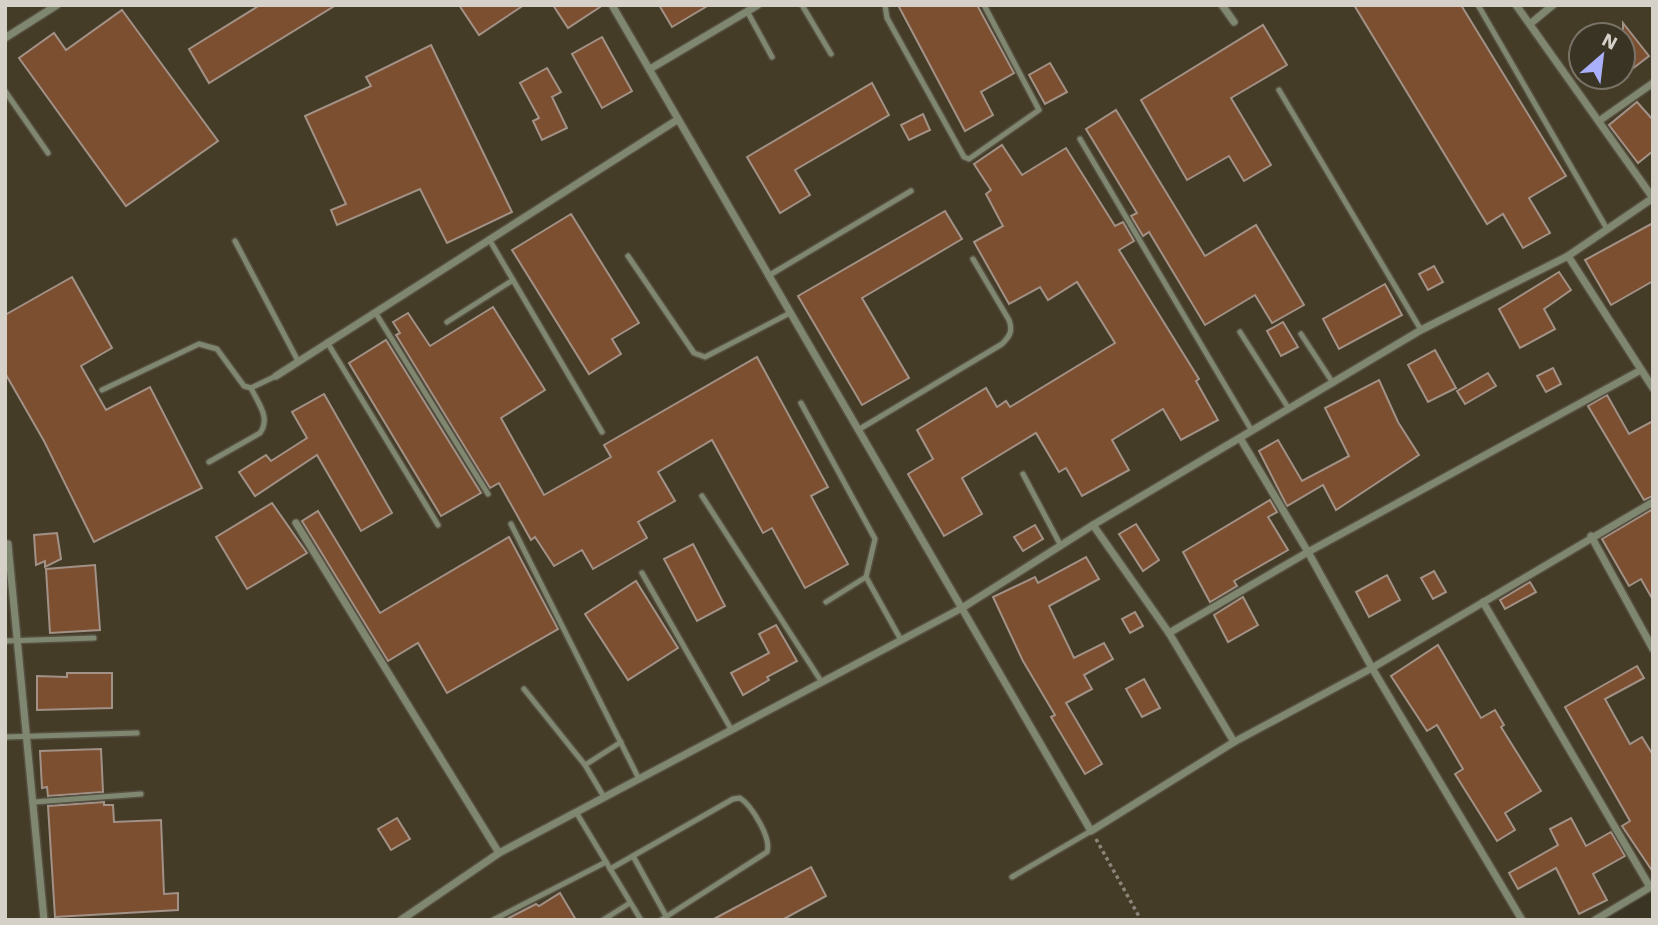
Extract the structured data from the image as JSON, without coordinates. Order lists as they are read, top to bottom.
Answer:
{
  "north": "top right"
}
